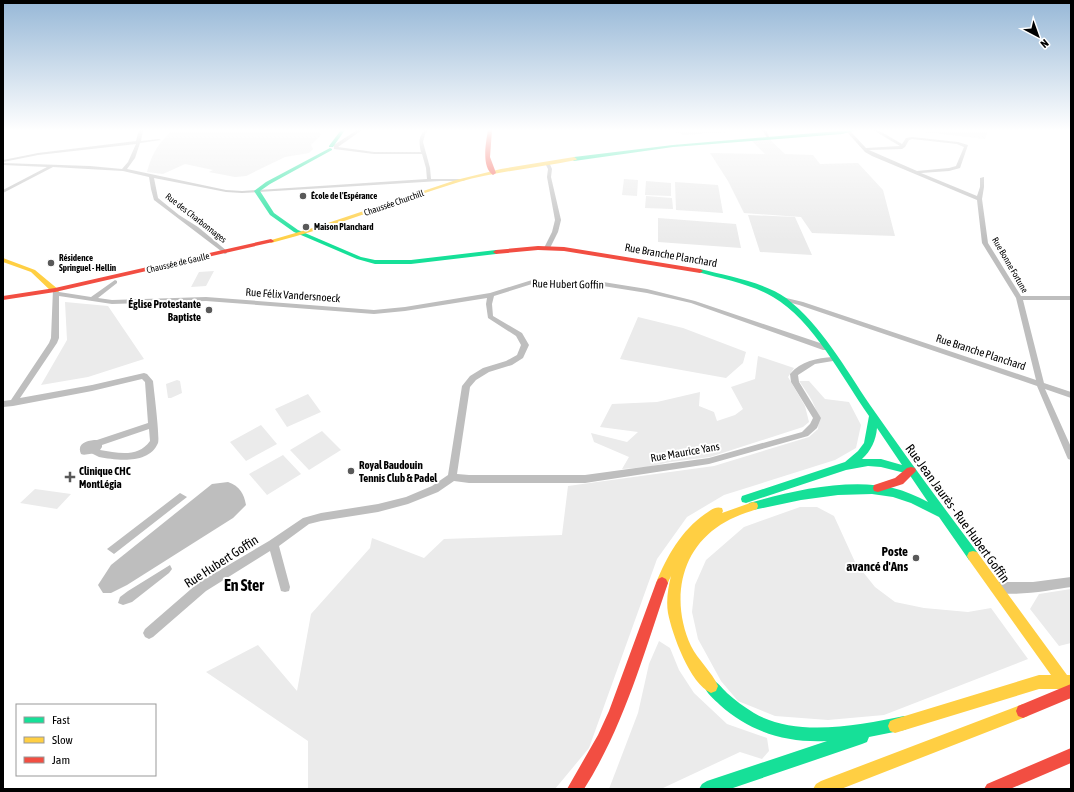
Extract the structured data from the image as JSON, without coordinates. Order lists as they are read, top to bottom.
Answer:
{
  "streets": {
    "main road": [
      "Chaussée Churchill",
      "Rue Branche Planchard",
      "Chaussée de Gaulle",
      "Rue Jean Jaurès - Rue Hubert Goffin"
    ],
    "street": [
      "Rue des Charbonnages",
      "Rue Bonne Fortune",
      "Rue Hubert Goffin",
      "Rue Félix Vandersnoeck",
      "Rue Maurice Yans"
    ]
  },
  "crossings": [
    ["Chaussée Churchill", "Rue Branche Planchard"],
    ["Chaussée Churchill", "Chaussée de Gaulle"],
    ["Rue des Charbonnages", "Chaussée de Gaulle"],
    ["Rue Branche Planchard", "Chaussée de Gaulle"],
    ["Rue Branche Planchard", "Rue Bonne Fortune"],
    ["Rue Branche Planchard", "Rue Jean Jaurès - Rue Hubert Goffin"],
    ["Chaussée de Gaulle", "Rue Félix Vandersnoeck"],
    ["Rue Hubert Goffin", "Rue Félix Vandersnoeck"],
    ["Rue Hubert Goffin", "Rue Maurice Yans"],
    ["Rue Hubert Goffin", "Rue Jean Jaurès - Rue Hubert Goffin"],
    ["Rue Maurice Yans", "Rue Jean Jaurès - Rue Hubert Goffin"]
  ],
  "districts": ["En Ster"],
  "places": {
    "other": [
      "École de l'Espérance",
      "Maison Planchard",
      "Résidence Springuel - Hellin",
      "Église Protestante Baptiste",
      "Royal Baudouin Tennis Club & Padel",
      "Poste avancé d'Ans"
    ],
    "health": ["Clinique CHC MontLégia"]
  },
  "legend": ["Fast", "Slow", "Jam"],
  "north": "bottom right"
}
